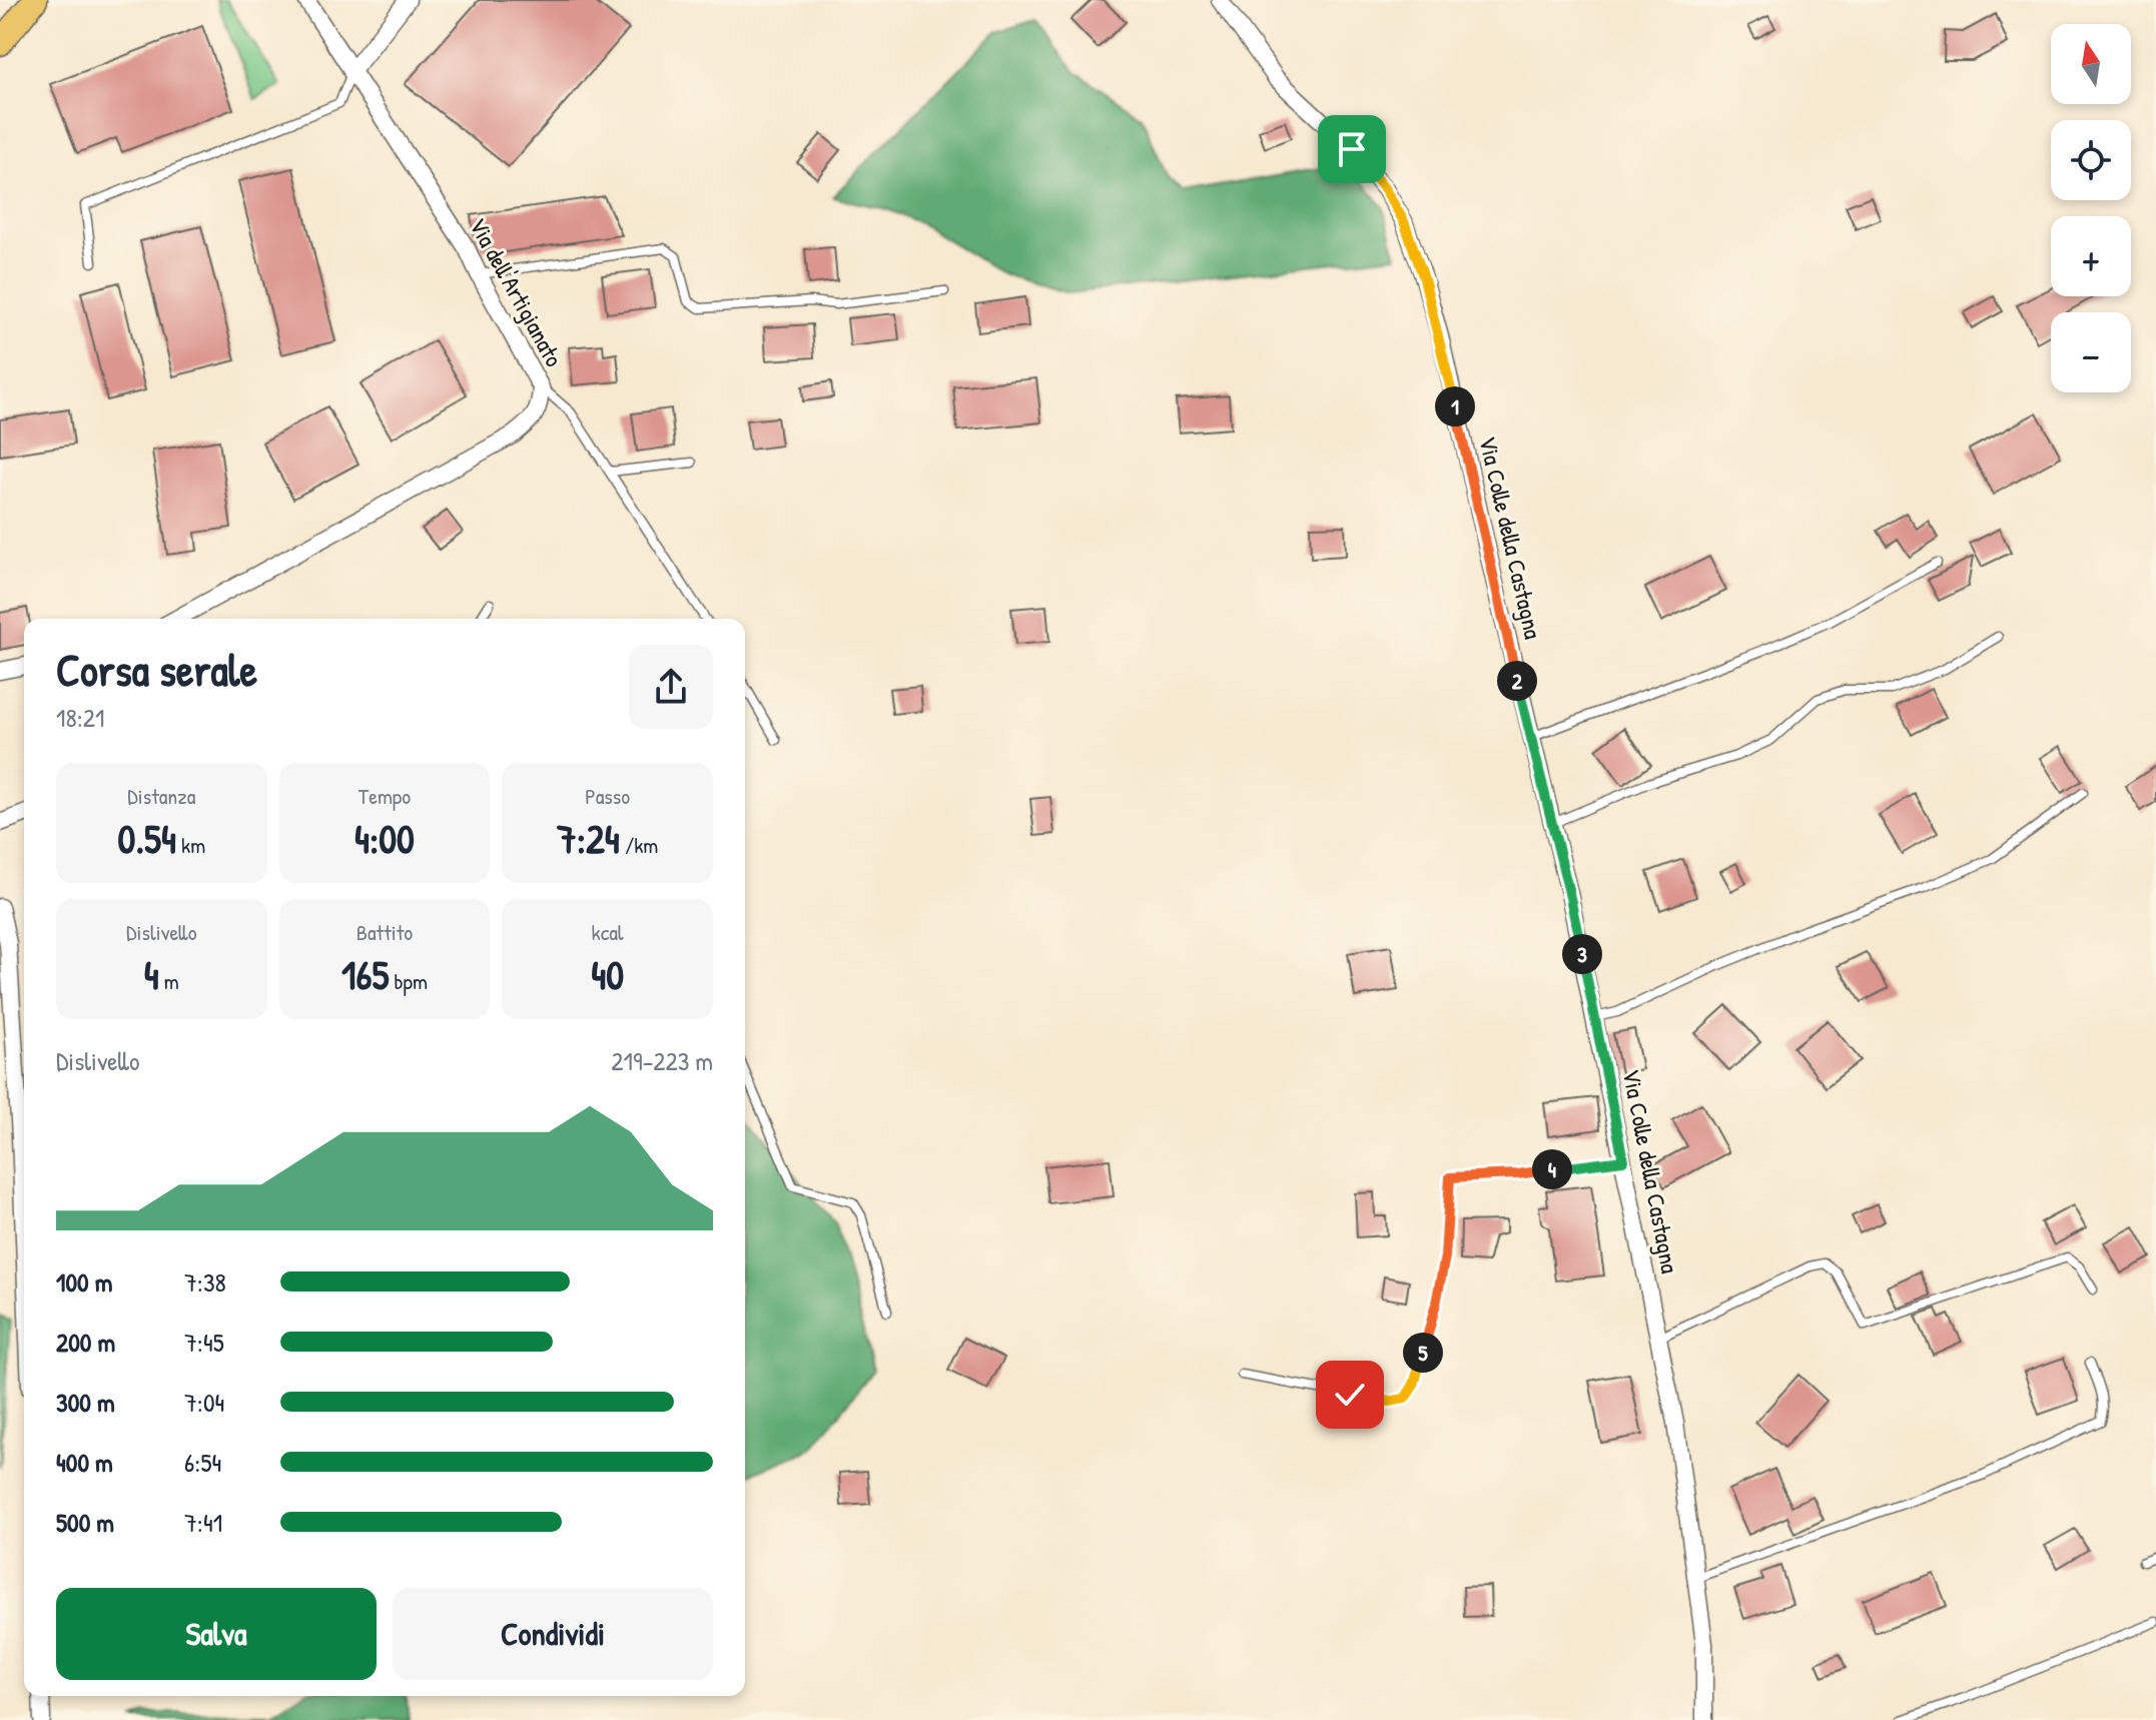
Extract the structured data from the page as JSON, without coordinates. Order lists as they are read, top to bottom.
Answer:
{
  "streets": {
    "street": ["Via dell'Artigianato", "Via Colle della Castagna"]
  },
  "north": "top",
  "page": {
    "map_buttons": ["+", "−"],
    "pins": [
      "1",
      "2",
      "3",
      "4",
      "5"
    ],
    "heading": ["Corsa serale", "18:21"],
    "stats": [
      ["Distanza", "0.54 km"],
      ["Tempo", "4:00"],
      ["Passo", "7:24 /km"],
      ["Dislivello", "4 m"],
      ["Battito", "165 bpm"],
      ["kcal", "40"]
    ],
    "chart": ["Dislivello", "219–223 m"],
    "list": [
      {
        "name": "100 m",
        "note": "7:38"
      },
      {
        "name": "200 m",
        "note": "7:45"
      },
      {
        "name": "300 m",
        "note": "7:04"
      },
      {
        "name": "400 m",
        "note": "6:54"
      },
      {
        "name": "500 m",
        "note": "7:41"
      }
    ],
    "buttons": ["Salva", "Condividi"]
  }
}
